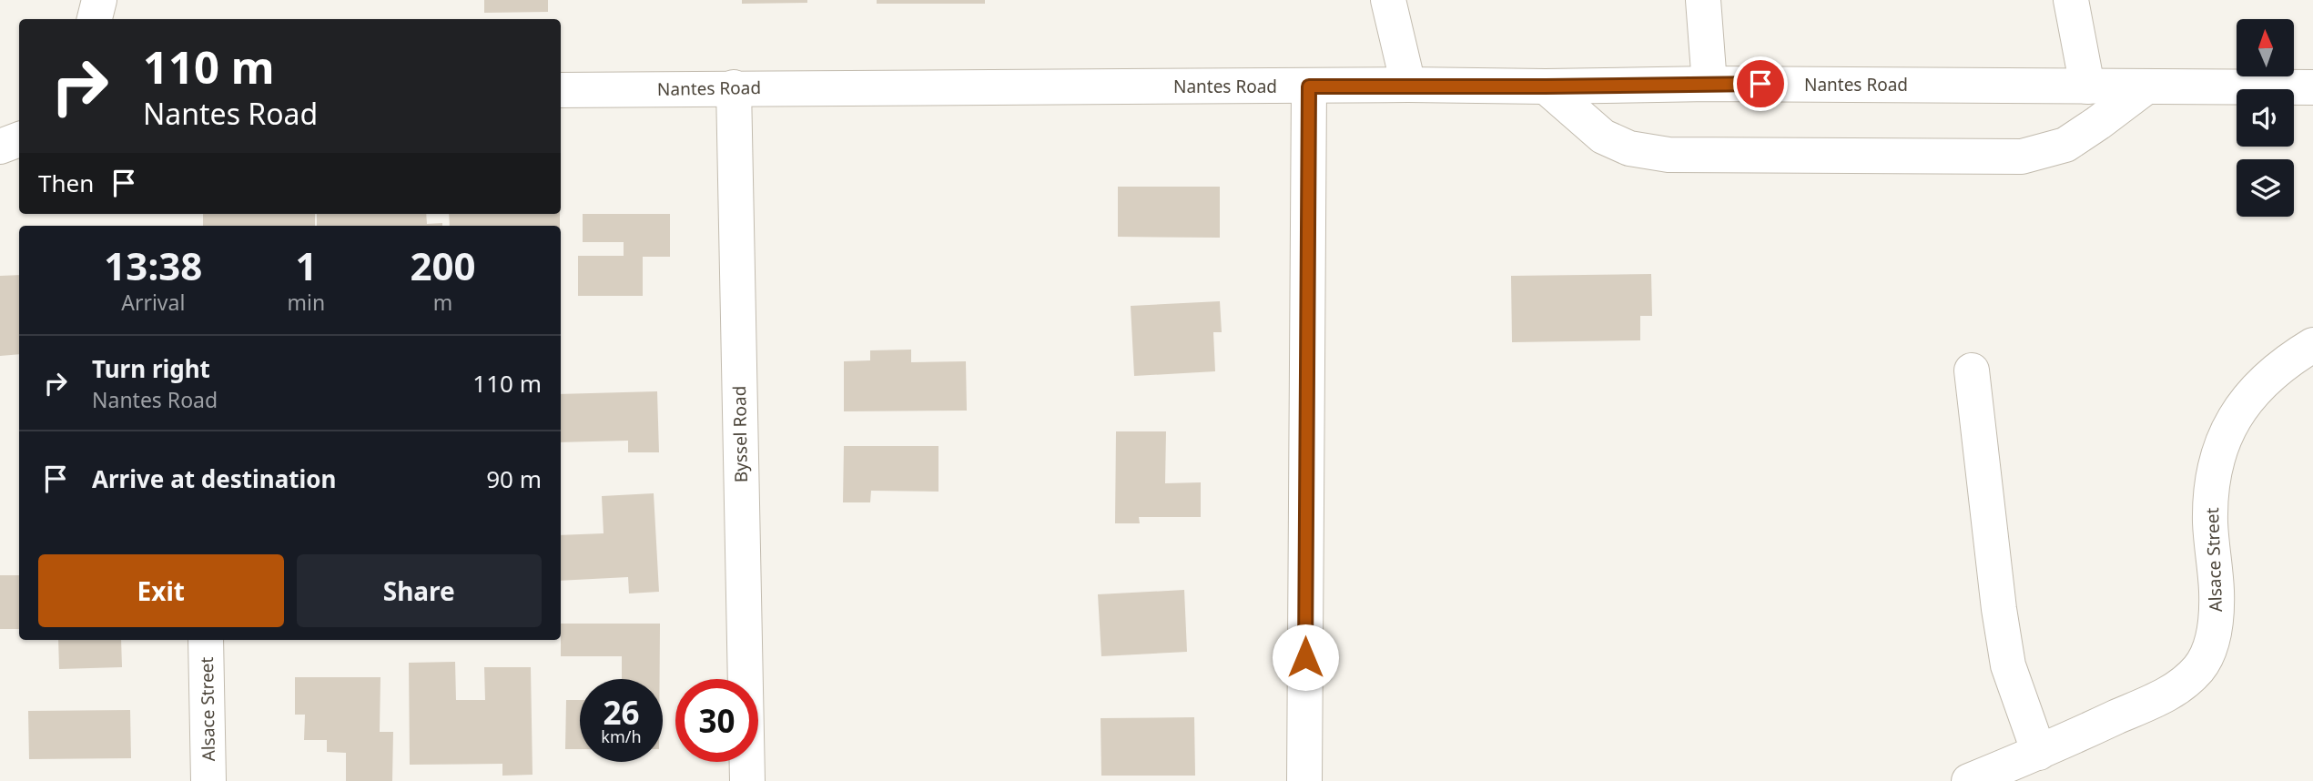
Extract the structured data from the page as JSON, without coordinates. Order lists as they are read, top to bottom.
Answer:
{
  "streets": {
    "street": ["Nantes Road", "Byssel Road", "Alsace Street"]
  },
  "crossings": [
    ["Nantes Road", "Byssel Road"]
  ],
  "north": "top",
  "page": {
    "turn": ["110 m", "Nantes Road"],
    "then": "Then",
    "eta": [
      "13:38",
      "Arrival",
      "1",
      "min",
      "200",
      "m"
    ],
    "list": [
      {
        "name": "Turn right",
        "note": "Nantes Road",
        "value": "110 m"
      },
      {
        "name": "Arrive at destination",
        "value": "90 m"
      }
    ],
    "buttons": ["Exit", "Share"],
    "speed": "26 km/h",
    "limit": "30"
  }
}
